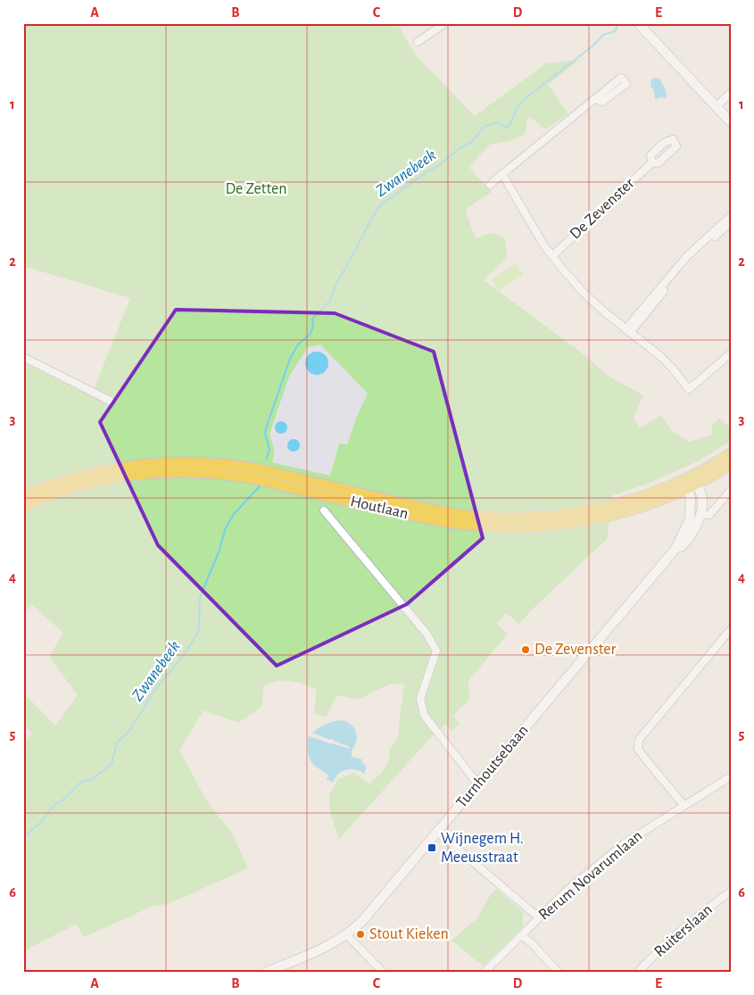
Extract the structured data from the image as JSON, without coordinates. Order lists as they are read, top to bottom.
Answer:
{
  "streets": {
    "main road": ["Houtlaan", "Turnhoutsebaan"],
    "street": ["De Zevenster", "Rerum Novarumlaan", "Ruiterslaan"]
  },
  "crossings": [
    ["Houtlaan", "Turnhoutsebaan"]
  ],
  "water": ["Zwanebeek"],
  "parks": ["De Zetten"],
  "places": {
    "other": ["De Zevenster", "Stout Kieken"],
    "transit": ["Wijnegem H. Meeusstraat"]
  },
  "grid": {
    "columns": [
      "A",
      "B",
      "C",
      "D",
      "E"
    ],
    "rows": [
      "1",
      "2",
      "3",
      "4",
      "5",
      "6"
    ]
  }
}
